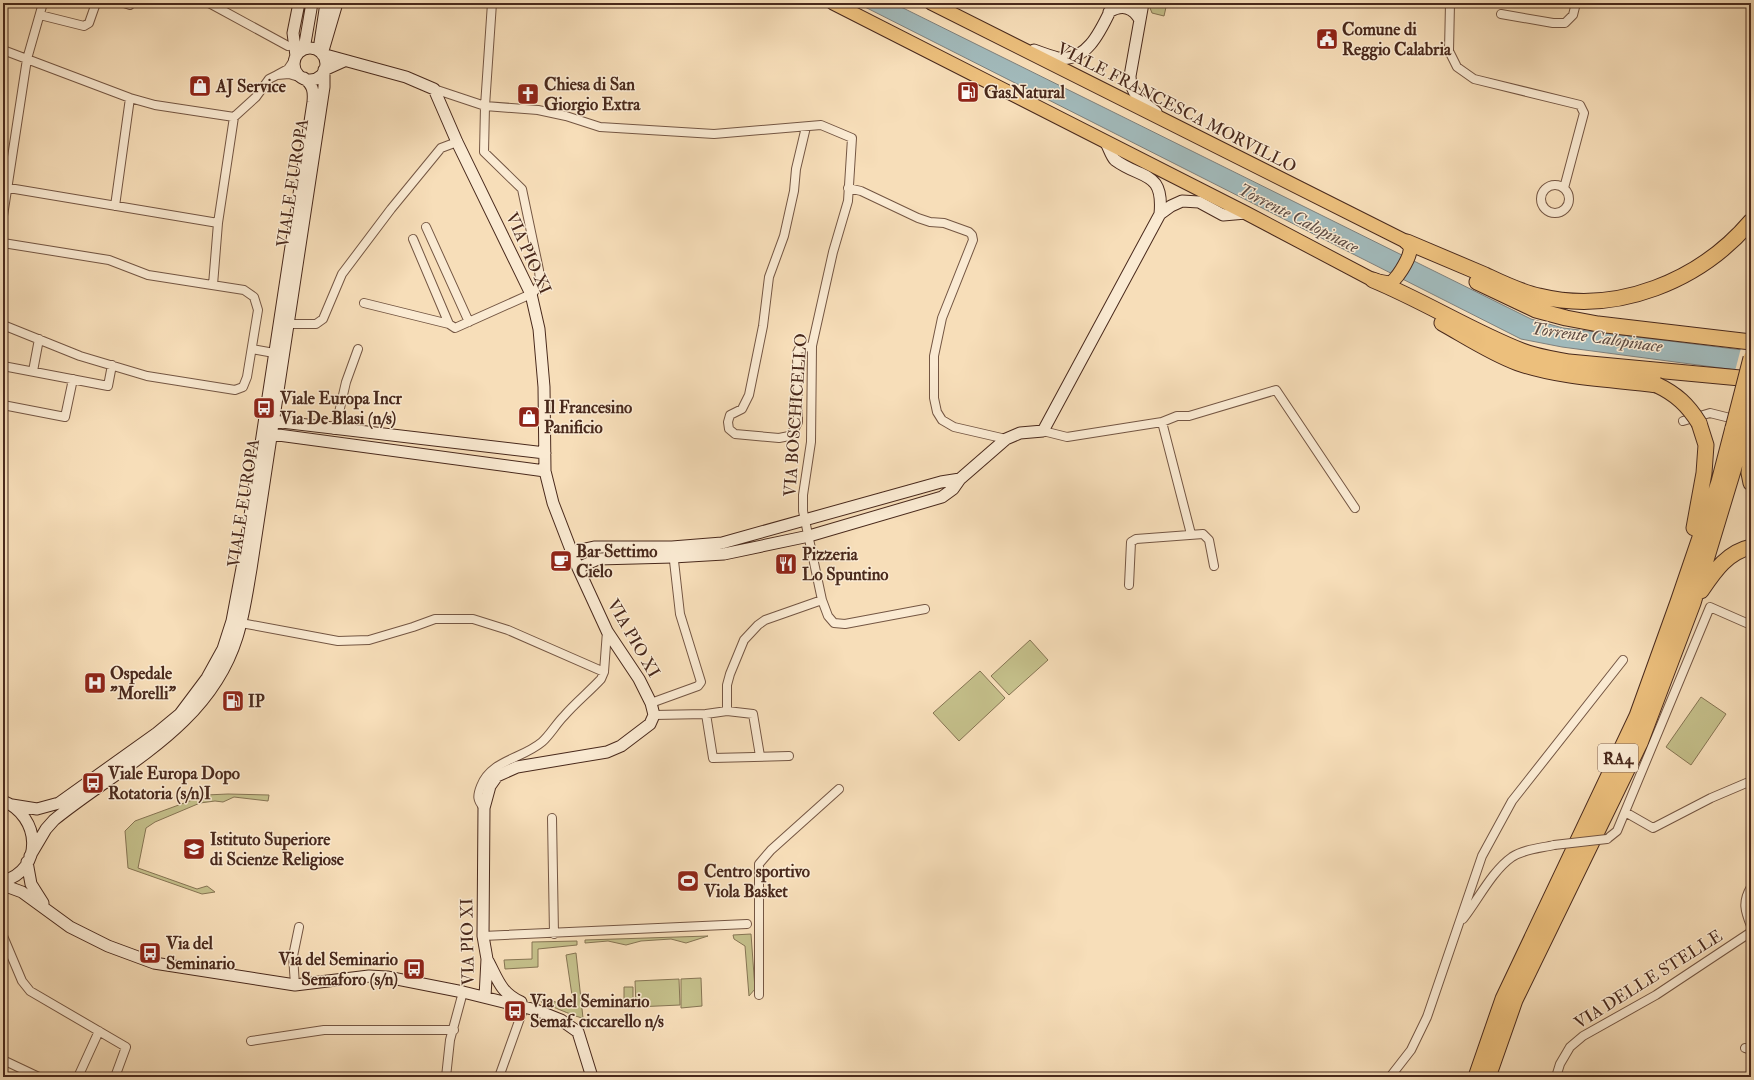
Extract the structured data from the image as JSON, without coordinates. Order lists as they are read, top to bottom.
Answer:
{
  "streets": {
    "highway": ["RA4"],
    "main road": ["VIALE FRANCESCA MORVILLO"],
    "street": [
      "VIALE EUROPA",
      "VIA PIO XI",
      "VIA BOSCHICELLO",
      "VIA DELLE STELLE"
    ]
  },
  "water": ["Torrente Calopinace"],
  "places": {
    "public building": ["Comune di Reggio Calabria"],
    "shop": ["AJ Service", "Il Francesino Panificio"],
    "fuel station": ["GasNatural", "IP"],
    "church": ["Chiesa di San Giorgio Extra"],
    "bus stop": [
      "Viale Europa Incr Via De Blasi (n/s)",
      "Viale Europa Dopo Rotatoria (s/n)I",
      "Via del Seminario",
      "Via del Seminario Semaforo (s/n)",
      "Via del Seminario Semaf. ciccarello n/s"
    ],
    "cafe": ["Bar Settimo Cielo"],
    "restaurant": ["Pizzeria Lo Spuntino"],
    "hospital": ["Ospedale \"Morelli\""],
    "school or university": ["Istituto Superiore di Scienze Religiose"],
    "sports": ["Centro sportivo Viola Basket"]
  }
}
